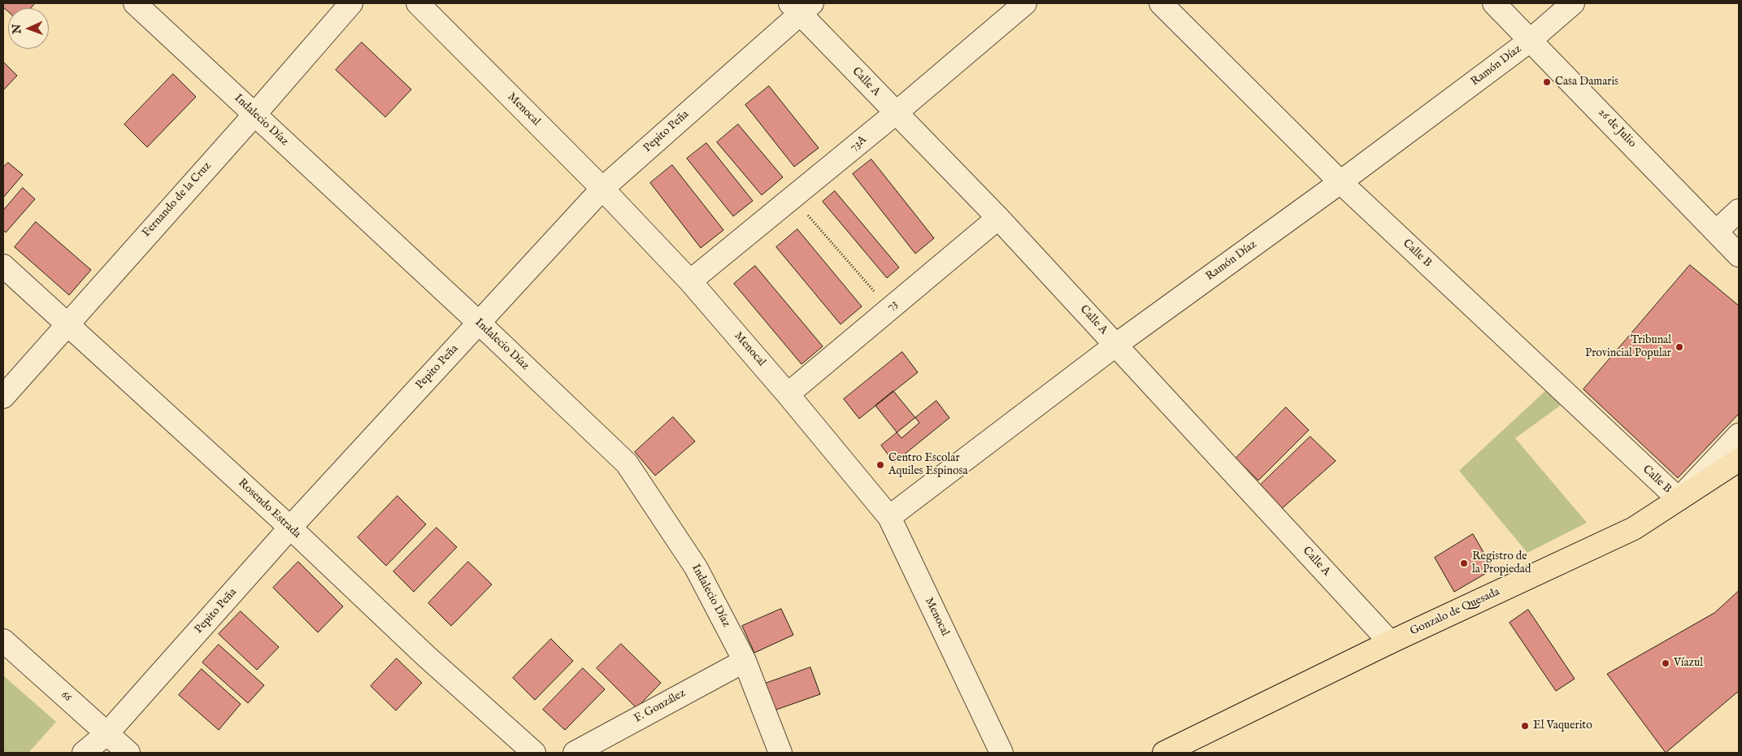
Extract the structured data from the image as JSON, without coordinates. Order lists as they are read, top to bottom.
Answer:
{
  "streets": {
    "main road": ["Gonzalo de Quesada"],
    "street": [
      "Ramón Díaz",
      "Calle A",
      "Menocal",
      "Indalecio Díaz",
      "26 de Julio",
      "Pepito Peña",
      "73A",
      "Fernando de la Cruz",
      "Calle B",
      "73",
      "Rosendo Estrada",
      "66",
      "F. González"
    ]
  },
  "crossings": [
    ["Ramón Díaz", "Calle A"],
    ["Ramón Díaz", "Menocal"],
    ["Ramón Díaz", "26 de Julio"],
    ["Ramón Díaz", "Calle B"],
    ["Calle A", "Pepito Peña"],
    ["Calle A", "73A"],
    ["Calle A", "73"],
    ["Calle A", "Gonzalo de Quesada"],
    ["Menocal", "Pepito Peña"],
    ["Menocal", "73A"],
    ["Menocal", "73"],
    ["Indalecio Díaz", "Pepito Peña"],
    ["Indalecio Díaz", "Fernando de la Cruz"],
    ["Indalecio Díaz", "F. González"],
    ["Pepito Peña", "Rosendo Estrada"],
    ["Pepito Peña", "66"],
    ["Fernando de la Cruz", "Rosendo Estrada"],
    ["Calle B", "Gonzalo de Quesada"]
  ],
  "places": [
    "Casa Damaris",
    "Tribunal Provincial Popular",
    "Centro Escolar Aquiles Espinosa",
    "Registro de la Propiedad",
    "Víazul",
    "El Vaquerito"
  ],
  "north": "left"
}
